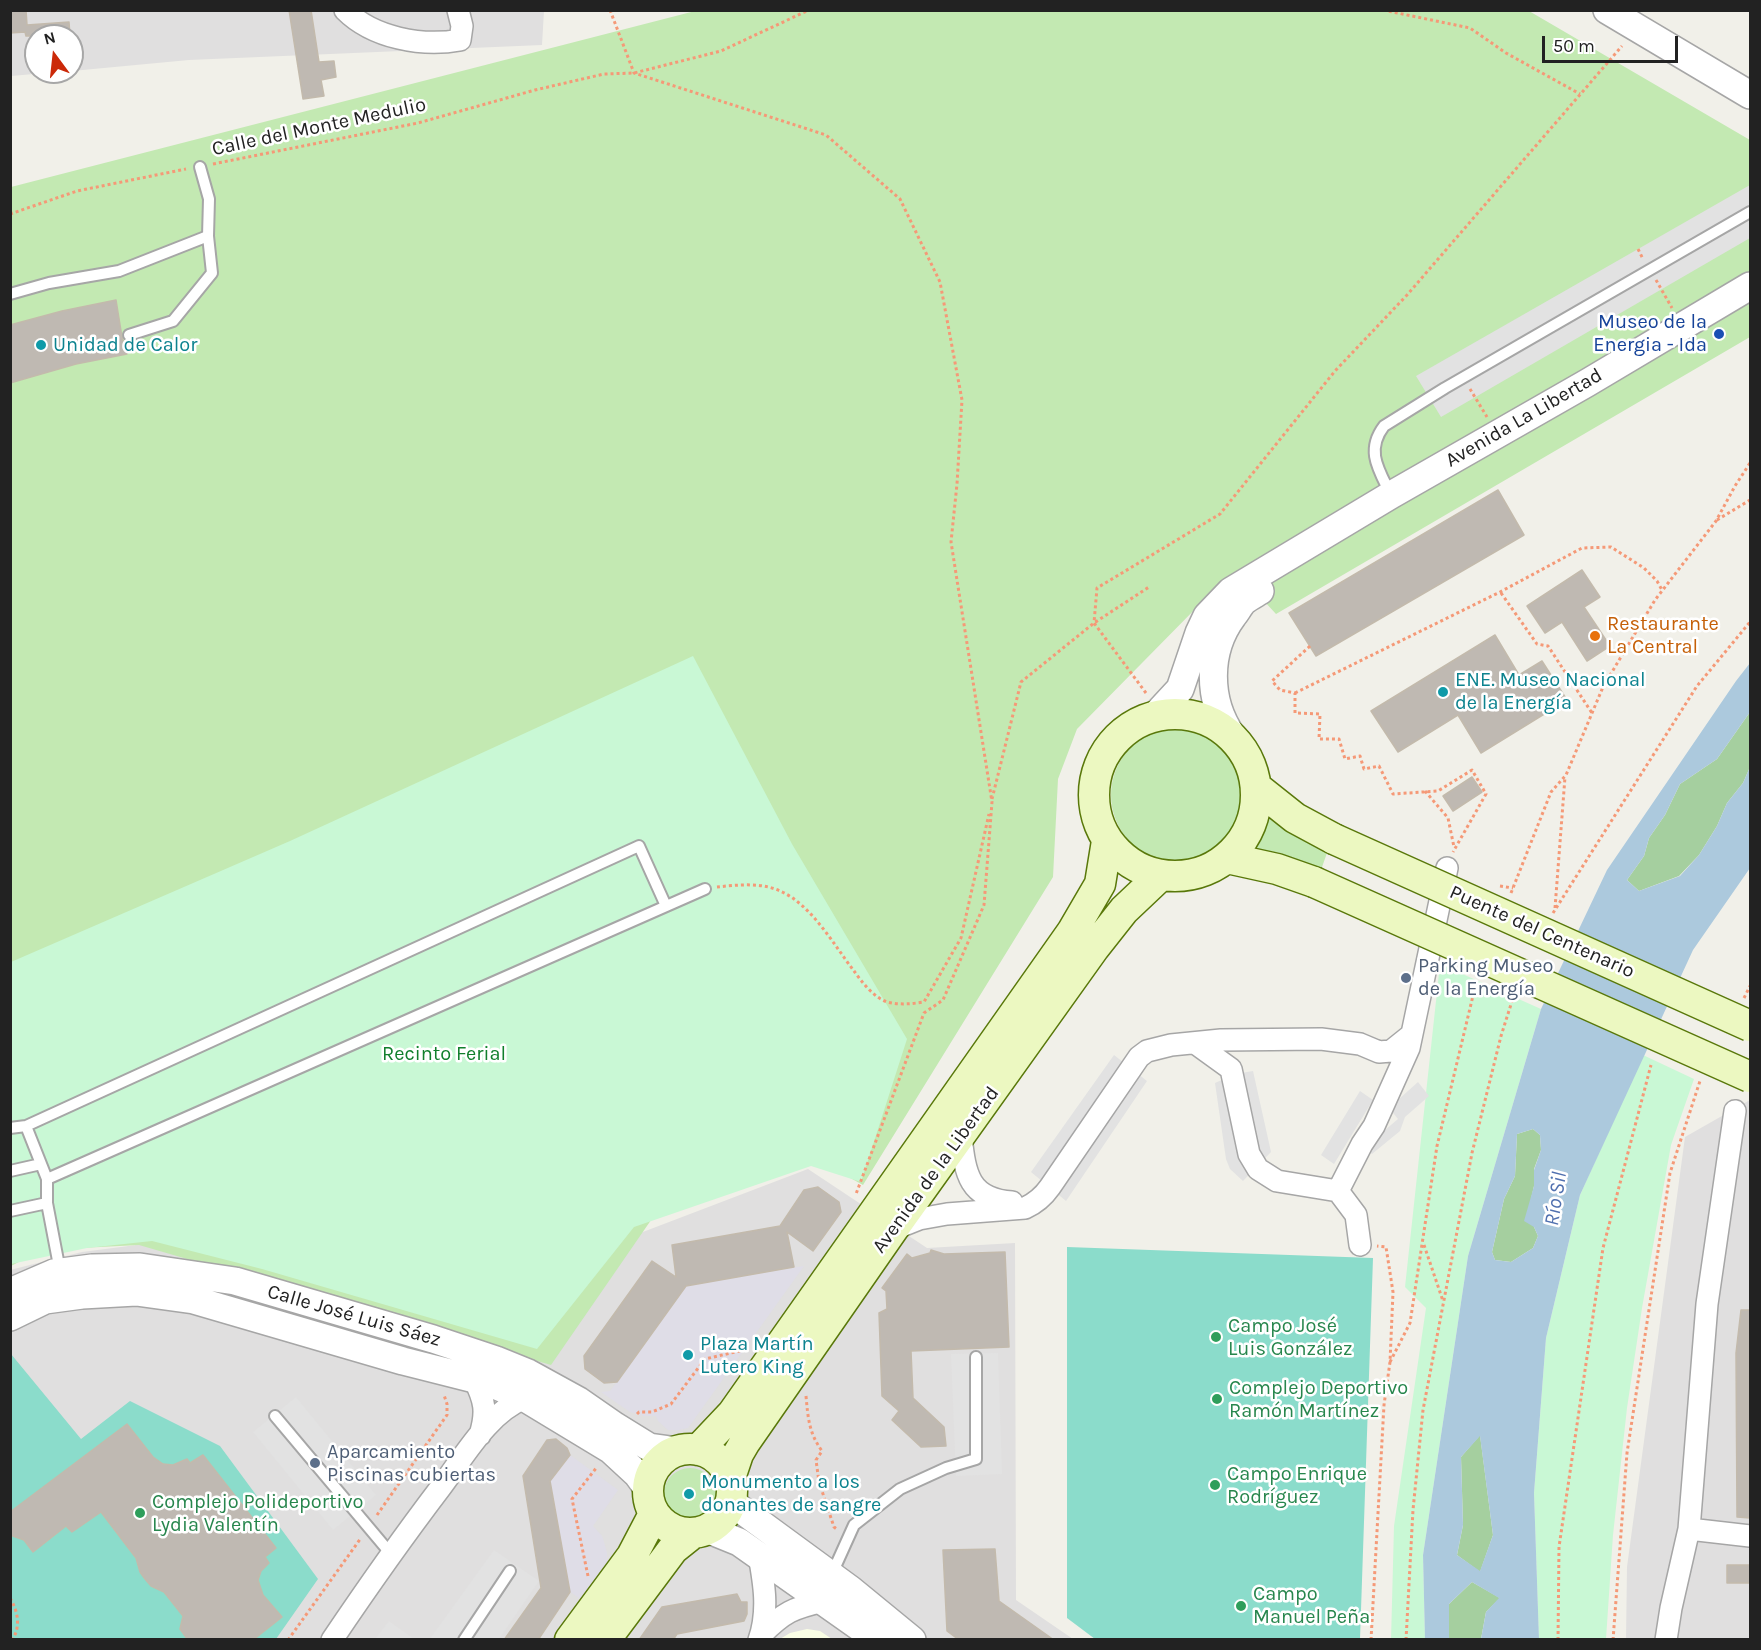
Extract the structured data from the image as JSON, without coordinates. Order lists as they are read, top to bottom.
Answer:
{
  "streets": {
    "main road": ["Puente del Centenario", "Avenida de la Libertad"],
    "street": ["Avenida La Libertad", "Calle José Luis Sáez"],
    "path": ["Calle del Monte Medulio"]
  },
  "crossings": [
    ["Puente del Centenario", "Avenida de la Libertad"],
    ["Avenida de la Libertad", "Calle José Luis Sáez"]
  ],
  "water": ["Río Sil"],
  "parks": ["Recinto Ferial"],
  "places": [
    "Museo de la Energia - Ida",
    "Unidad de Calor",
    "Restaurante La Central",
    "ENE. Museo Nacional de la Energía",
    "Parking Museo de la Energía",
    "Campo José Luis González",
    "Plaza Martín Lutero King",
    "Complejo Deportivo Ramón Martínez",
    "Aparcamiento Piscinas cubiertas",
    "Campo Enrique Rodríguez",
    "Monumento a los donantes de sangre",
    "Complejo Polideportivo Lydia Valentín",
    "Campo Manuel Peña"
  ],
  "scale_bar": "50 m",
  "north": "top"
}
